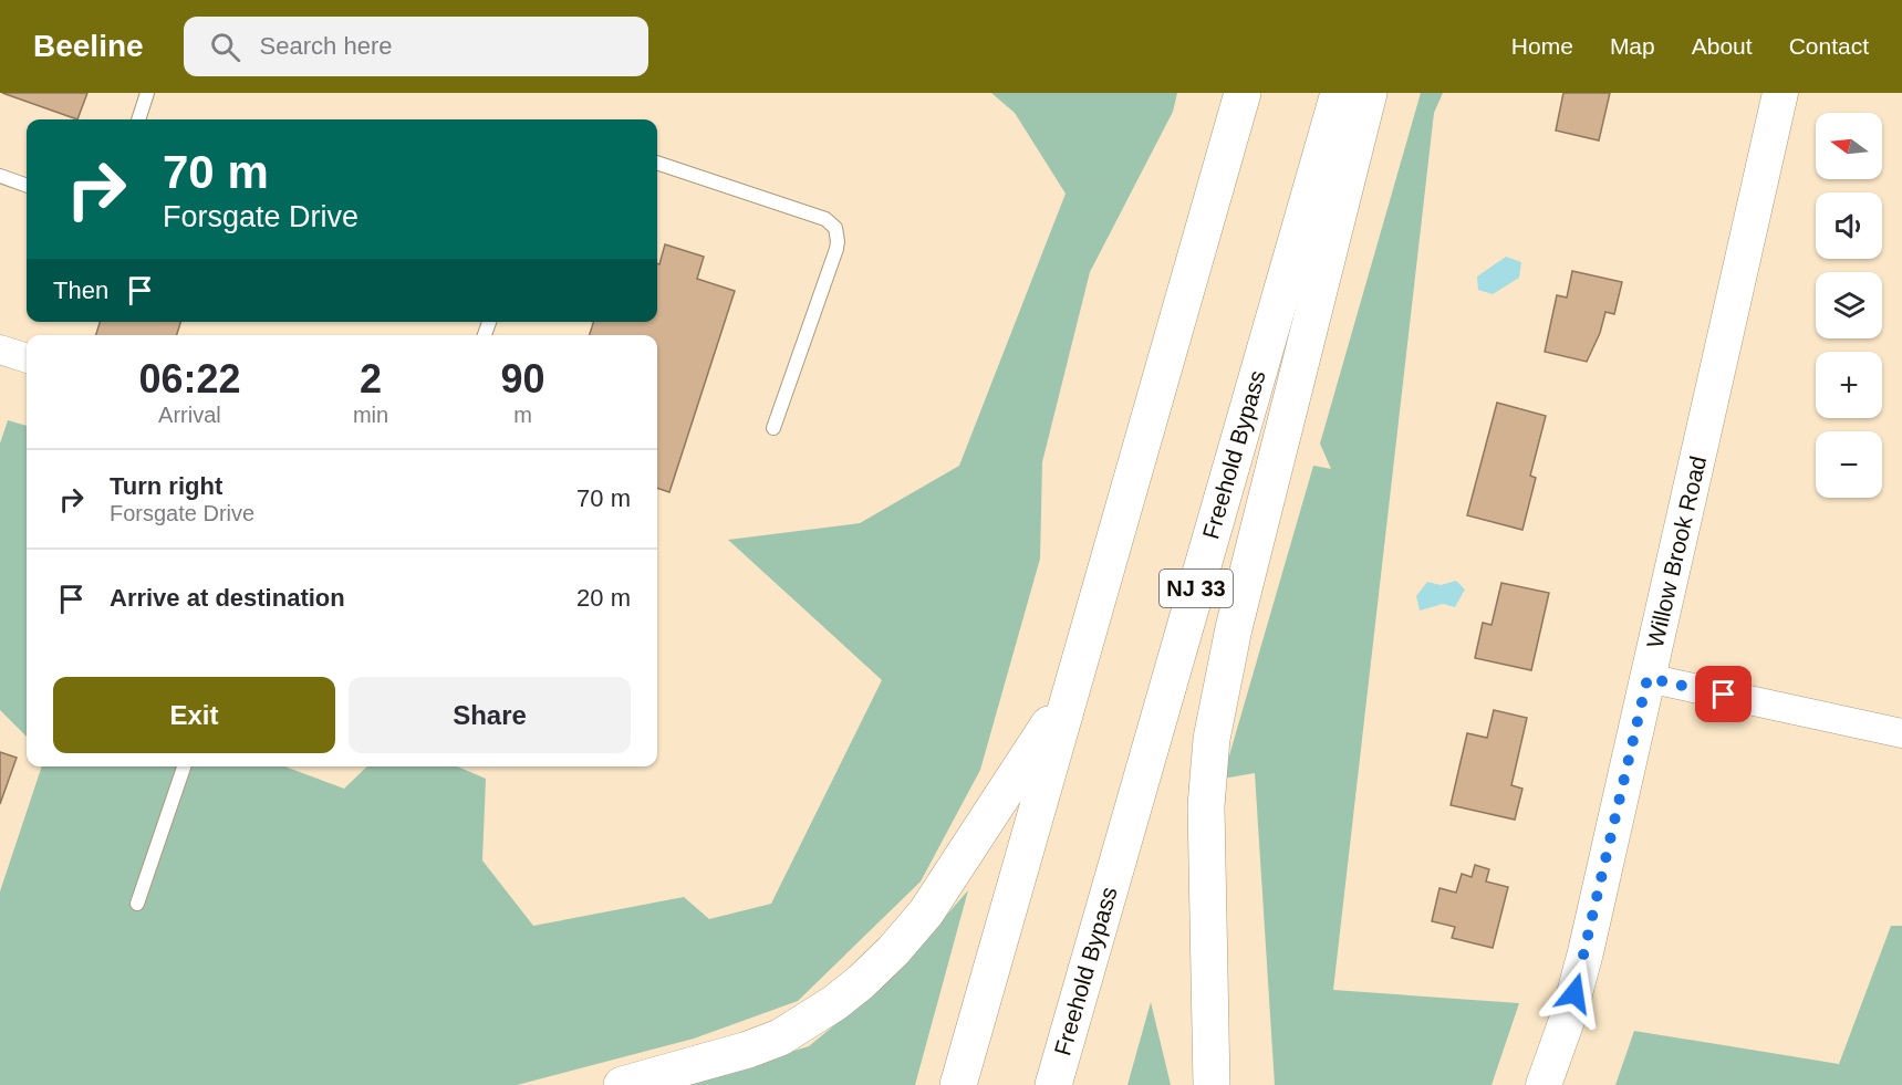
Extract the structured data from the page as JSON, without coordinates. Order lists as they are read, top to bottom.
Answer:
{
  "streets": {
    "highway": ["Freehold Bypass", "NJ 33"],
    "street": ["Willow Brook Road"]
  },
  "north": "left",
  "page": {
    "header": "Beeline",
    "search": "Search here",
    "nav": [
      "Home",
      "Map",
      "About",
      "Contact"
    ],
    "map_buttons": ["+", "−"],
    "turn": ["70 m", "Forsgate Drive"],
    "then": "Then",
    "eta": [
      "06:22",
      "Arrival",
      "2",
      "min",
      "90",
      "m"
    ],
    "list": [
      {
        "name": "Turn right",
        "note": "Forsgate Drive",
        "value": "70 m"
      },
      {
        "name": "Arrive at destination",
        "value": "20 m"
      }
    ],
    "buttons": ["Exit", "Share"]
  }
}
